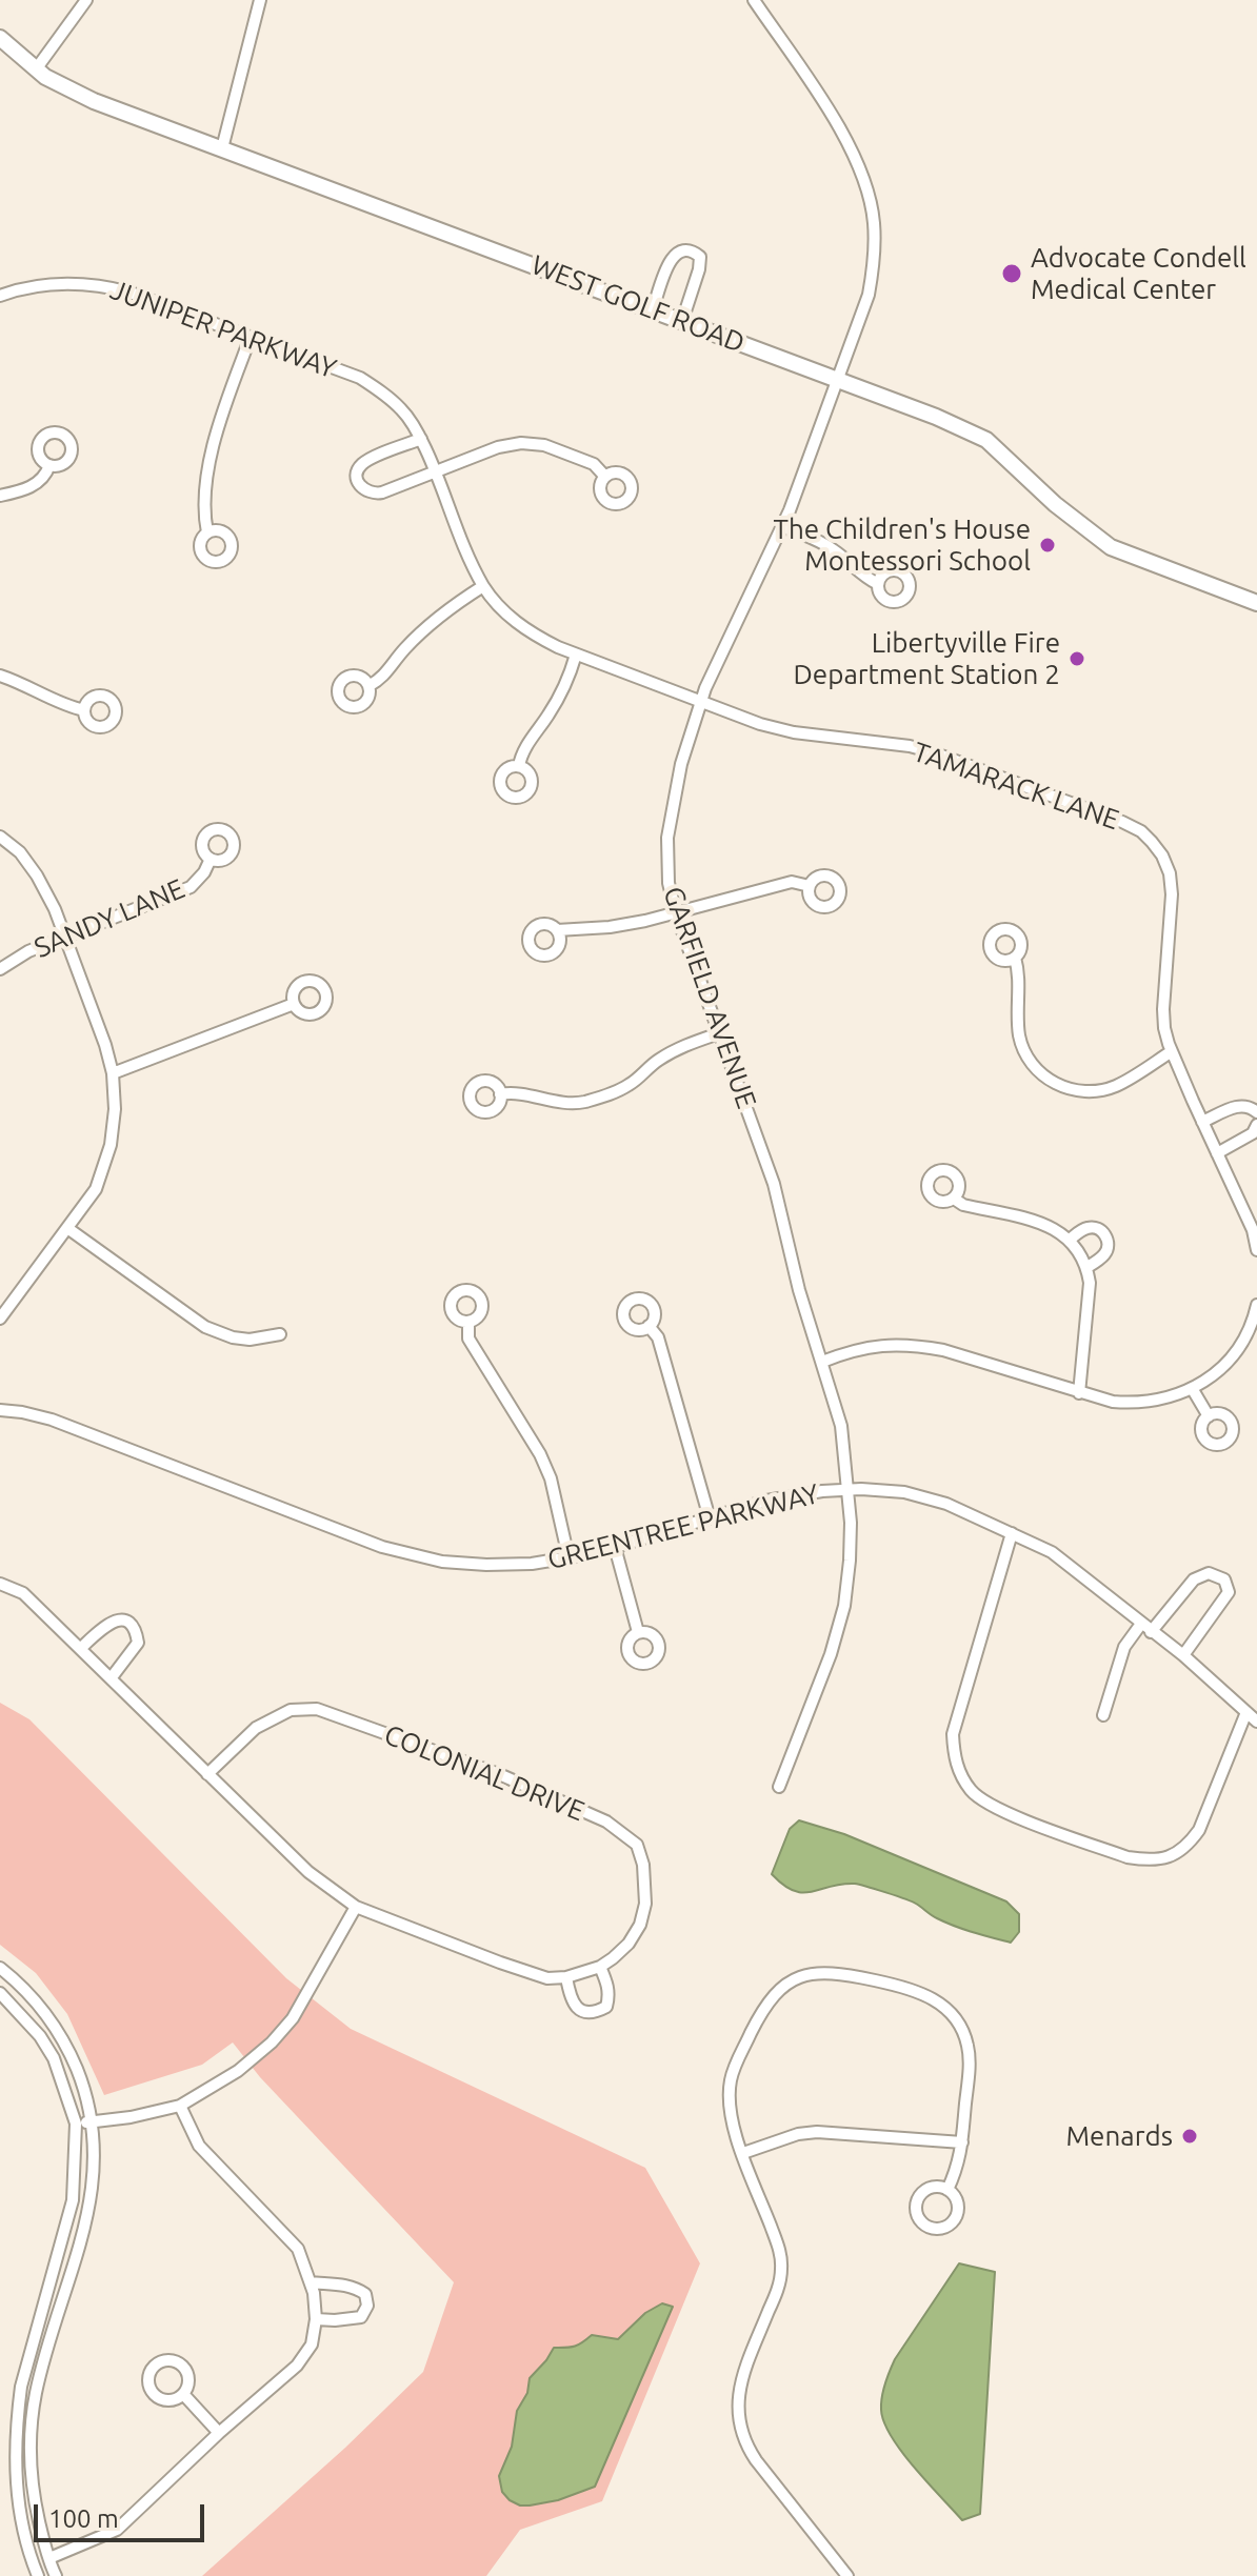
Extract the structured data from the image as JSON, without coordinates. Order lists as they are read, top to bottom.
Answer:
{
  "streets": {
    "street": [
      "WEST GOLF ROAD",
      "JUNIPER PARKWAY",
      "TAMARACK LANE",
      "SANDY LANE",
      "GARFIELD AVENUE",
      "GREENTREE PARKWAY",
      "COLONIAL DRIVE"
    ]
  },
  "crossings": [
    ["WEST GOLF ROAD", "GARFIELD AVENUE"],
    ["JUNIPER PARKWAY", "TAMARACK LANE"],
    ["JUNIPER PARKWAY", "GARFIELD AVENUE"],
    ["TAMARACK LANE", "GARFIELD AVENUE"],
    ["GARFIELD AVENUE", "GREENTREE PARKWAY"]
  ],
  "places": [
    "Advocate Condell Medical Center",
    "The Children's House Montessori School",
    "Libertyville Fire Department Station 2",
    "Menards"
  ],
  "scale_bar": "100 m"
}
